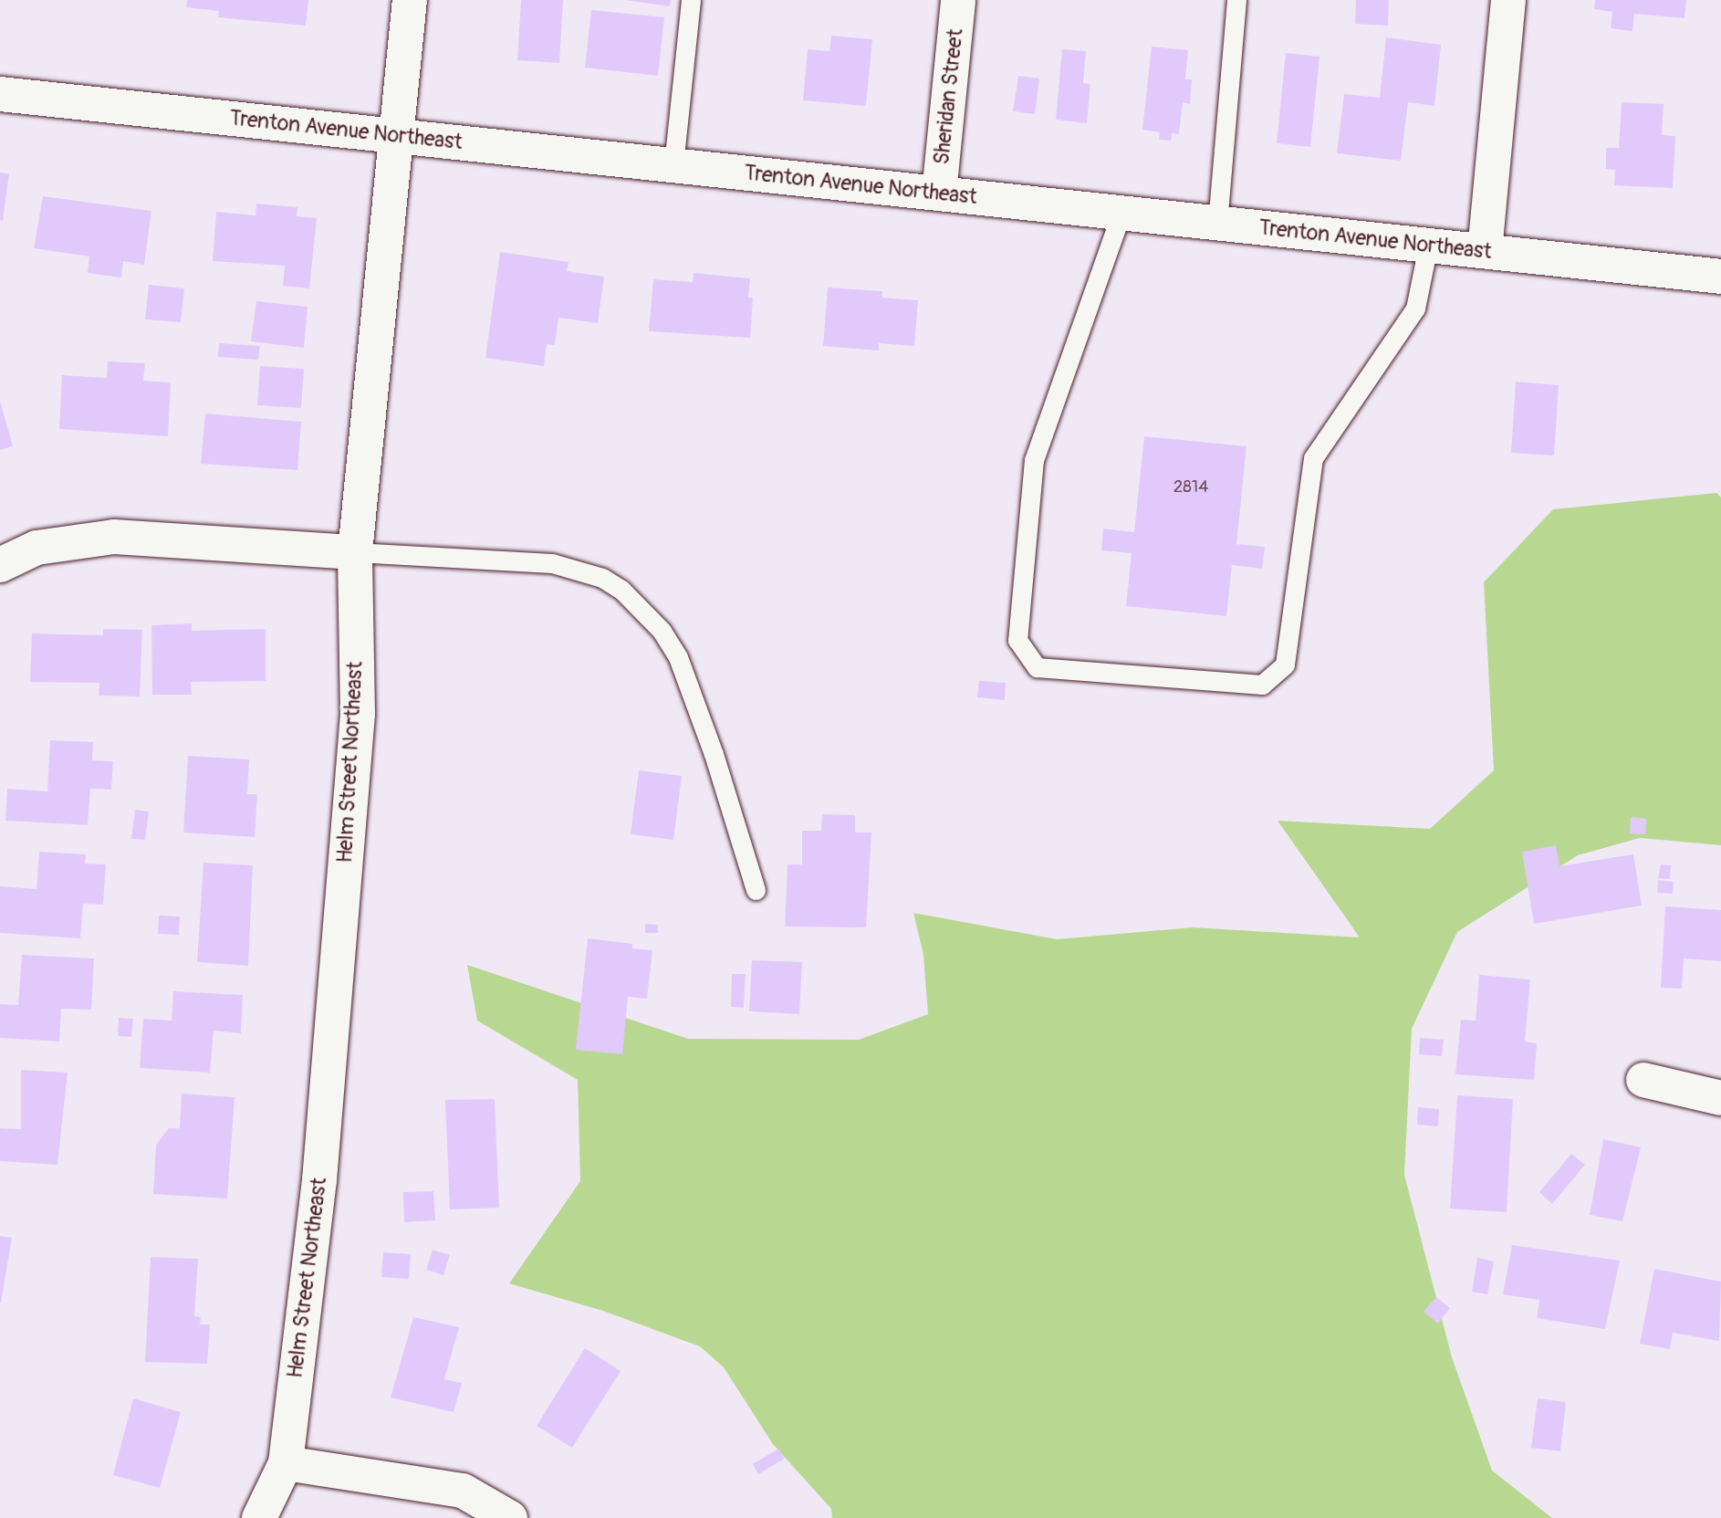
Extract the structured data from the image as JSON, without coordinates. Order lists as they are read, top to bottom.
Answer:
{
  "streets": {
    "street": ["Sheridan Street", "Trenton Avenue Northeast", "Helm Street Northeast"]
  },
  "crossings": [
    ["Sheridan Street", "Trenton Avenue Northeast"],
    ["Trenton Avenue Northeast", "Helm Street Northeast"]
  ],
  "house_numbers": ["2814"]
}
